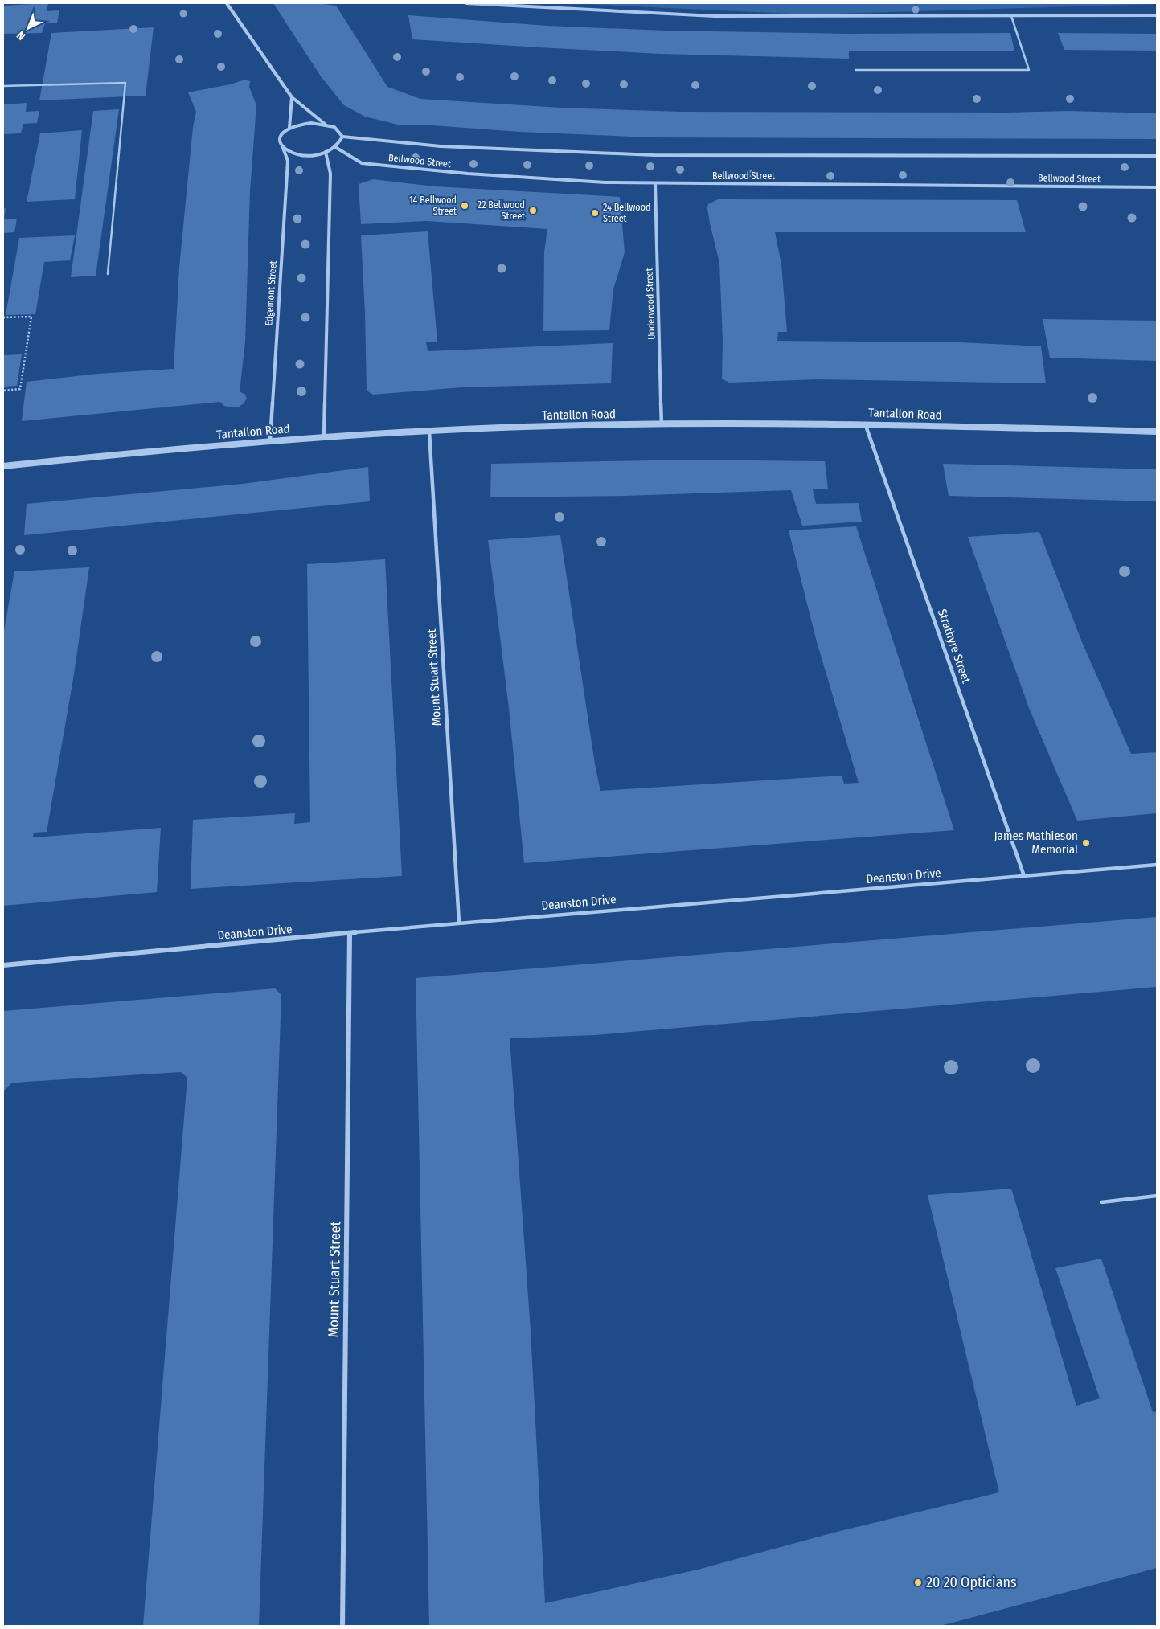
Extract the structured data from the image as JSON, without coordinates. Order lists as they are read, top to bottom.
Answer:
{
  "streets": {
    "street": [
      "Bellwood Street",
      "Edgemont Street",
      "Underwood Street",
      "Tantallon Road",
      "Strathyre Street",
      "Mount Stuart Street",
      "Deanston Drive"
    ]
  },
  "crossings": [
    ["Bellwood Street", "Underwood Street"],
    ["Edgemont Street", "Tantallon Road"],
    ["Underwood Street", "Tantallon Road"],
    ["Tantallon Road", "Strathyre Street"],
    ["Tantallon Road", "Mount Stuart Street"],
    ["Strathyre Street", "Deanston Drive"],
    ["Mount Stuart Street", "Deanston Drive"]
  ],
  "places": [
    "14 Bellwood Street",
    "22 Bellwood Street",
    "24 Bellwood Street",
    "James Mathieson Memorial",
    "20 20 Opticians"
  ],
  "north": "bottom left"
}
